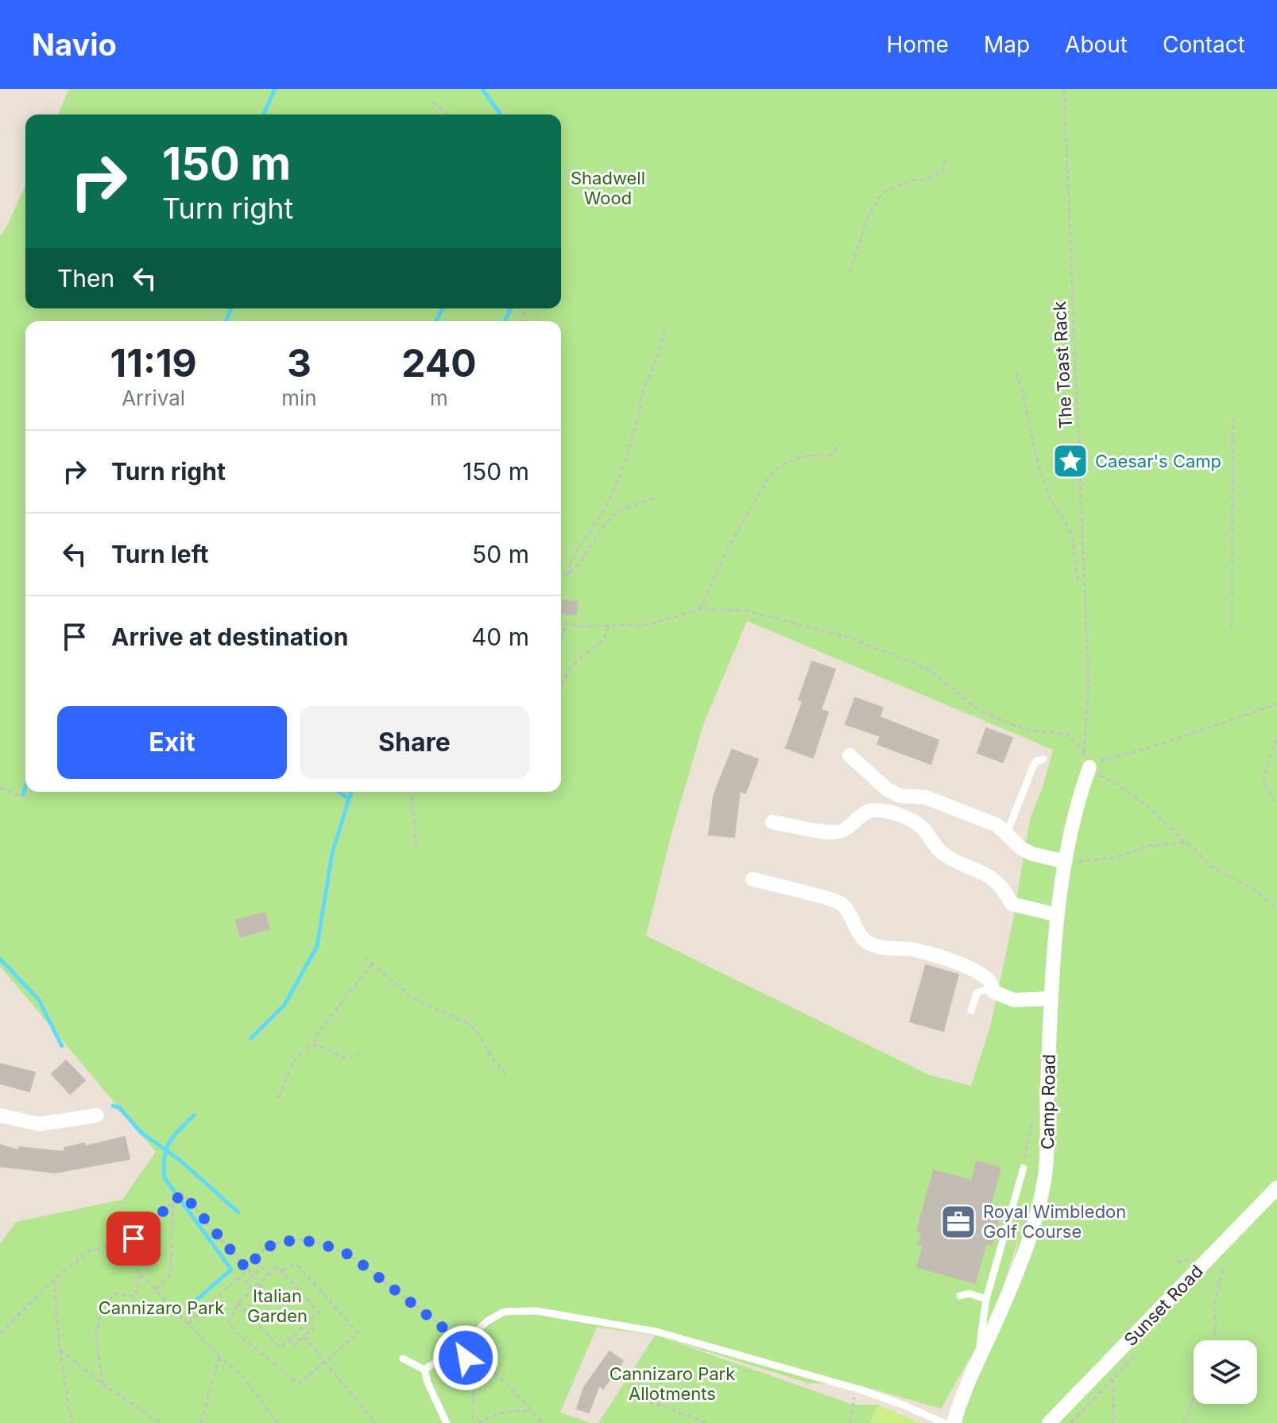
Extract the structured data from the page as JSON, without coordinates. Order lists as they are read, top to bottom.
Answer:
{
  "streets": {
    "street": ["Camp Road", "Sunset Road"],
    "path": ["The Toast Rack"]
  },
  "crossings": [
    ["The Toast Rack", "Camp Road"]
  ],
  "parks": [
    "Shadwell Wood",
    "Italian Garden",
    "Cannizaro Park",
    "Cannizaro Park Allotments"
  ],
  "places": {
    "place": ["Caesar's Camp"],
    "office": ["Royal Wimbledon Golf Course"]
  },
  "page": {
    "header": "Navio",
    "nav": [
      "Home",
      "Map",
      "About",
      "Contact"
    ],
    "turn": ["150 m", "Turn right"],
    "then": "Then",
    "eta": [
      "11:19",
      "Arrival",
      "3",
      "min",
      "240",
      "m"
    ],
    "list": [
      {
        "name": "Turn right",
        "value": "150 m"
      },
      {
        "name": "Turn left",
        "value": "50 m"
      },
      {
        "name": "Arrive at destination",
        "value": "40 m"
      }
    ],
    "buttons": ["Exit", "Share"]
  }
}
